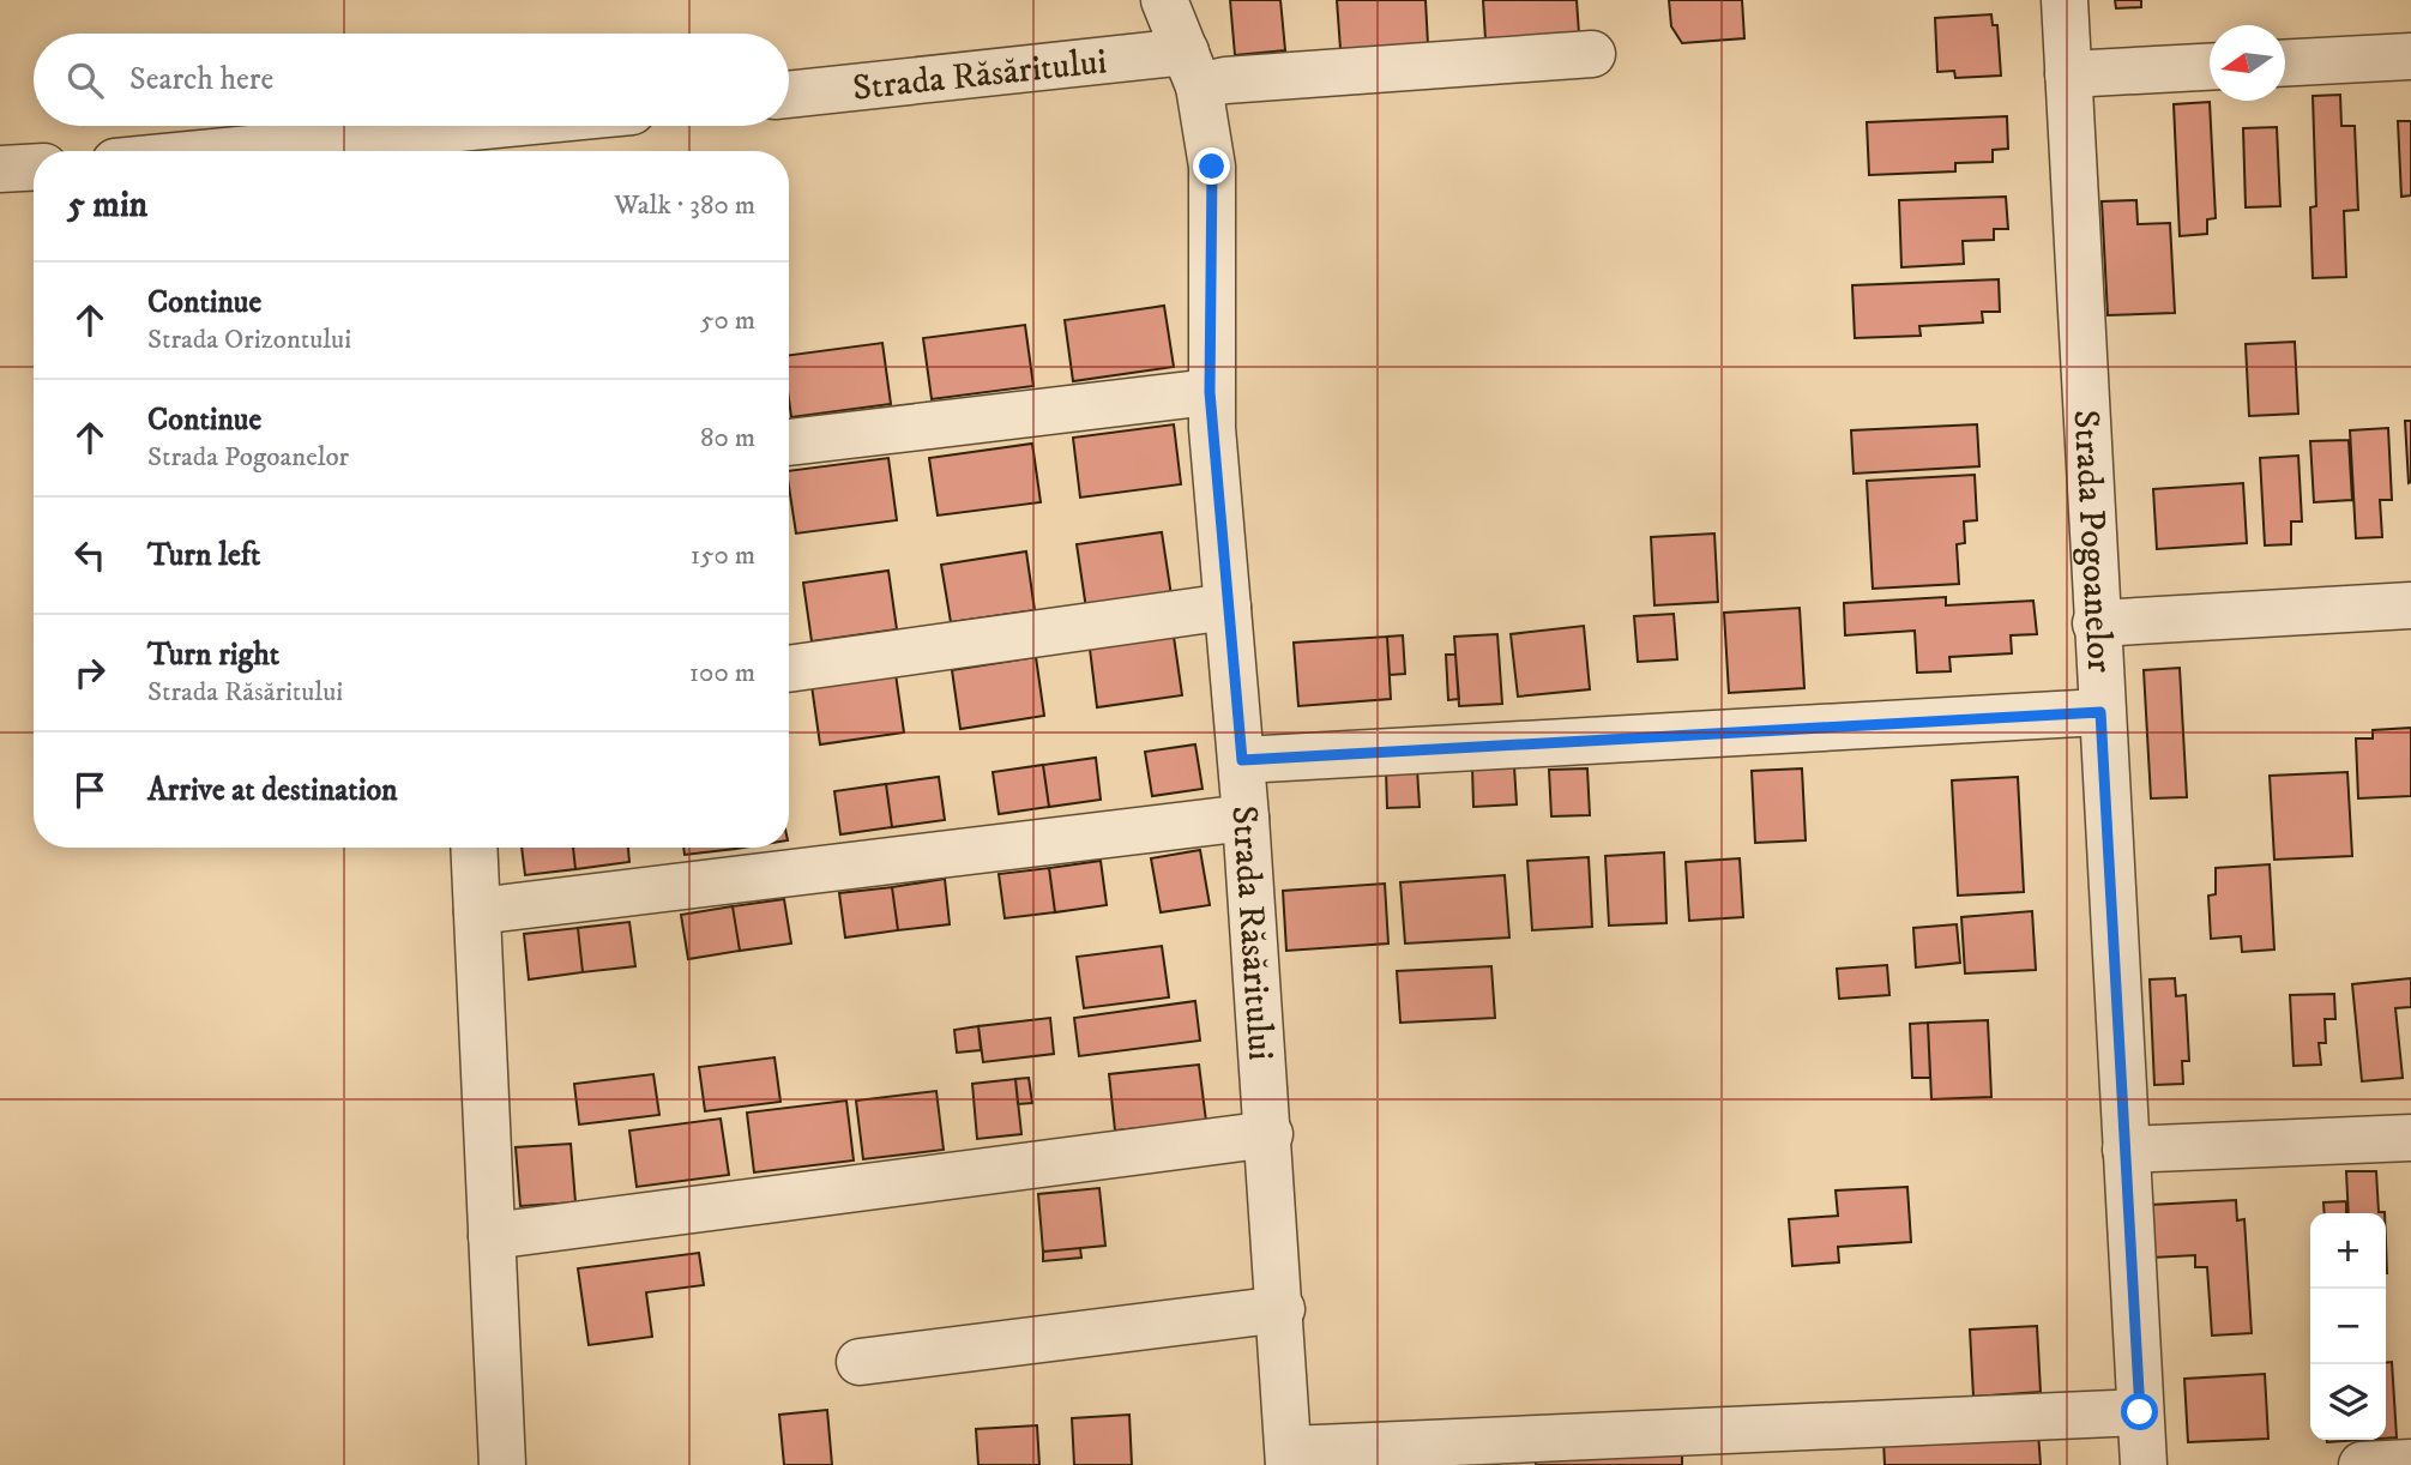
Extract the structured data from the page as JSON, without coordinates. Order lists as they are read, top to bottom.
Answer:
{
  "streets": {
    "street": ["Strada Răsăritului", "Strada Pogoanelor"]
  },
  "north": "left",
  "page": {
    "search": "Search here",
    "heading": ["5 min", "Walk · 380 m"],
    "list": [
      ["Continue", "Strada Orizontului", "50 m"],
      ["Continue", "Strada Pogoanelor", "80 m"],
      ["Turn left", "150 m"],
      ["Turn right", "Strada Răsăritului", "100 m"],
      "Arrive at destination"
    ],
    "map_buttons": ["+", "−"]
  }
}
